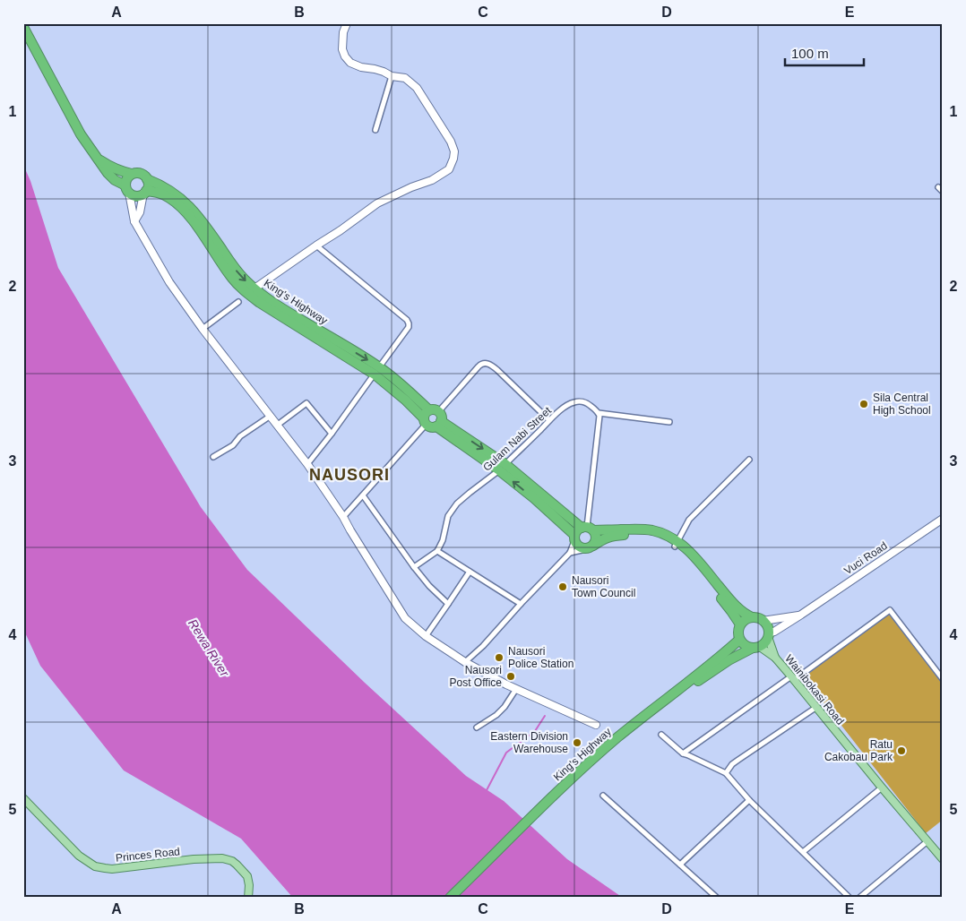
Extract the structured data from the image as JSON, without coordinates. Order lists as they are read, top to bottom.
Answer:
{
  "streets": {
    "highway": ["King's Highway"],
    "main road": ["Wainibokasi Road", "Princes Road"],
    "street": ["Gulam Nabi Street", "Vuci Road"]
  },
  "crossings": [
    ["King's Highway", "Gulam Nabi Street"],
    ["King's Highway", "Vuci Road"],
    ["King's Highway", "Wainibokasi Road"],
    ["Vuci Road", "Wainibokasi Road"]
  ],
  "districts": ["NAUSORI"],
  "water": ["Rewa River"],
  "places": [
    "Sila Central High School",
    "Nausori Town Council",
    "Nausori Police Station",
    "Nausori Post Office",
    "Eastern Division Warehouse",
    "Ratu Cakobau Park"
  ],
  "scale_bar": "100 m",
  "grid": {
    "columns": [
      "A",
      "B",
      "C",
      "D",
      "E"
    ],
    "rows": [
      "1",
      "2",
      "3",
      "4",
      "5"
    ]
  }
}
